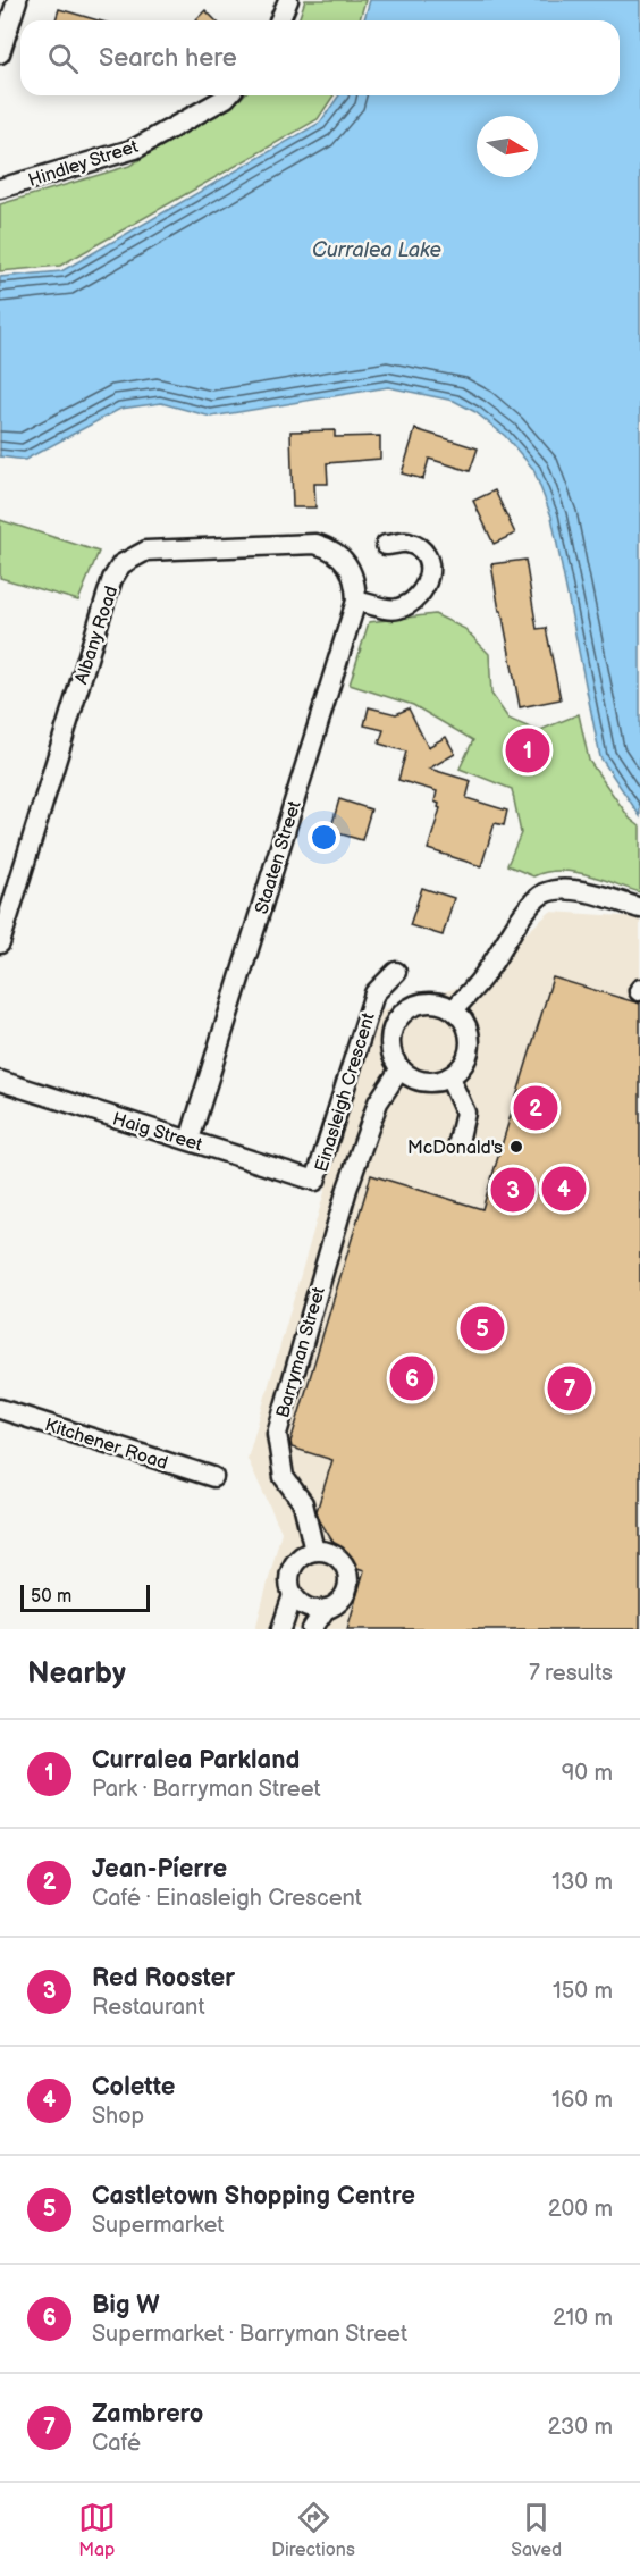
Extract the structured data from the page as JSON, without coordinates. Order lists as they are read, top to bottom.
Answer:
{
  "streets": {
    "street": [
      "Hindley Street",
      "Albany Road",
      "Staaten Street",
      "Einasleigh Crescent",
      "Haig Street",
      "Barryman Street",
      "Kitchener Road"
    ]
  },
  "crossings": [
    ["Albany Road", "Staaten Street"],
    ["Staaten Street", "Haig Street"],
    ["Einasleigh Crescent", "Haig Street"],
    ["Einasleigh Crescent", "Barryman Street"]
  ],
  "water": ["Curralea Lake"],
  "places": ["McDonald's"],
  "scale_bar": "50 m",
  "north": "right",
  "page": {
    "search": "Search here",
    "pins": [
      "1",
      "2",
      "4",
      "3",
      "5",
      "6",
      "7"
    ],
    "scale": "50 m",
    "heading": ["Nearby", "7 results"],
    "list": [
      {
        "mark": "1",
        "name": "Curralea Parkland",
        "note": "Park · Barryman Street",
        "value": "90 m"
      },
      {
        "mark": "2",
        "name": "Jean-Píerre",
        "note": "Café · Einasleigh Crescent",
        "value": "130 m"
      },
      {
        "mark": "3",
        "name": "Red Rooster",
        "note": "Restaurant",
        "value": "150 m"
      },
      {
        "mark": "4",
        "name": "Colette",
        "note": "Shop",
        "value": "160 m"
      },
      {
        "mark": "5",
        "name": "Castletown Shopping Centre",
        "note": "Supermarket",
        "value": "200 m"
      },
      {
        "mark": "6",
        "name": "Big W",
        "note": "Supermarket · Barryman Street",
        "value": "210 m"
      },
      {
        "mark": "7",
        "name": "Zambrero",
        "note": "Café",
        "value": "230 m"
      }
    ],
    "nav": ["Map", "Directions", "Saved"]
  }
}
